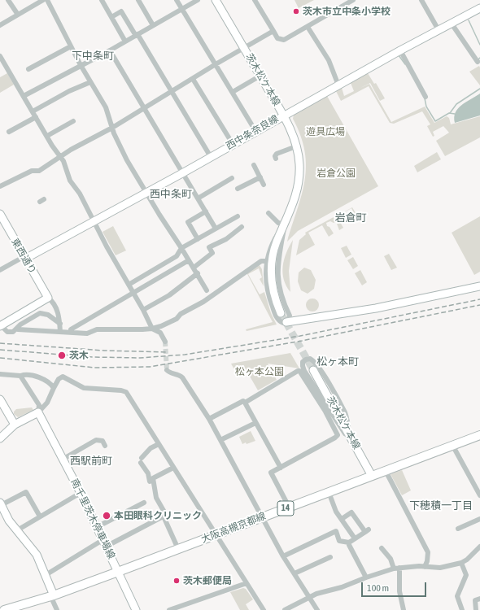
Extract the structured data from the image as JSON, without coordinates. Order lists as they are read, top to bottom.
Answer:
{
  "streets": {
    "main road": ["14", "大阪高槻京都線"],
    "street": [
      "茨木松ケ本線",
      "西中条奈良線",
      "東西通り",
      "南千里茨木停車場線"
    ]
  },
  "crossings": [
    ["茨木松ケ本線", "西中条奈良線"],
    ["茨木松ケ本線", "大阪高槻京都線"],
    ["西中条奈良線", "東西通り"],
    ["南千里茨木停車場線", "大阪高槻京都線"]
  ],
  "districts": [
    "下中条町",
    "西中条町",
    "岩倉町",
    "松ヶ本町",
    "西駅前町",
    "下穂積一丁目"
  ],
  "parks": ["遊具広場", "岩倉公園", "松ヶ本公園"],
  "places": [
    "茨木市立中条小学校",
    "茨木",
    "本田眼科クリニック",
    "茨木郵便局"
  ],
  "scale_bar": "100 m"
}
